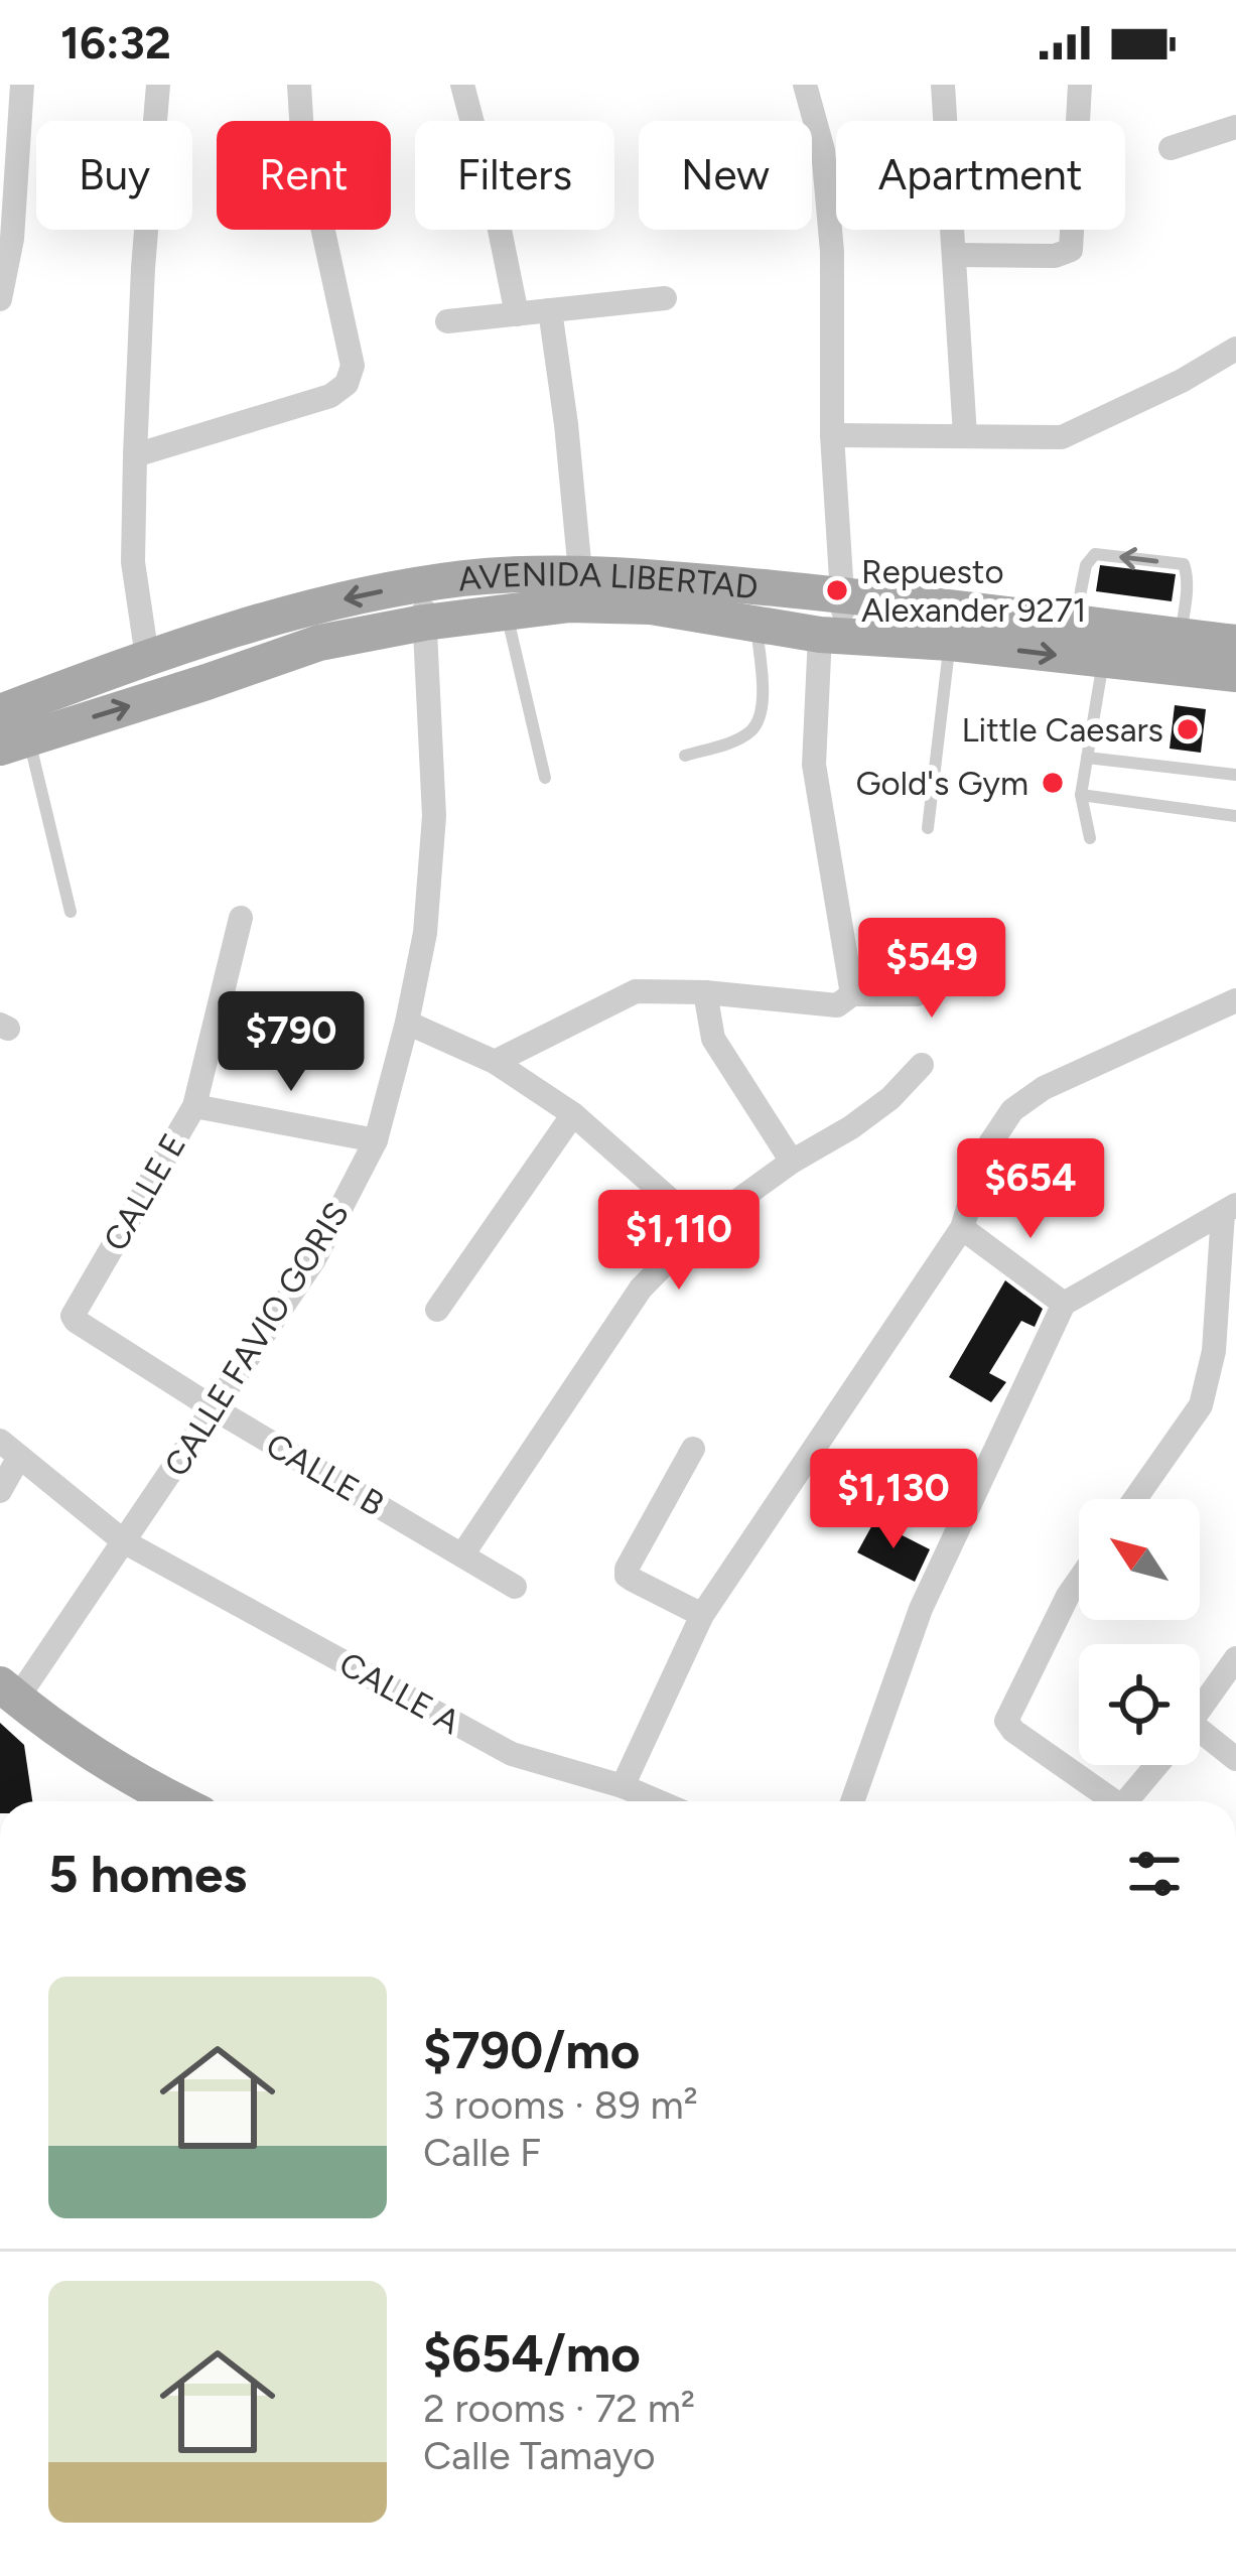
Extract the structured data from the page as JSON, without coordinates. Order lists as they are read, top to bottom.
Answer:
{
  "streets": {
    "main road": ["AVENIDA LIBERTAD"],
    "street": [
      "CALLE E",
      "CALLE FAVIO GORIS",
      "CALLE B",
      "CALLE A"
    ]
  },
  "crossings": [
    ["AVENIDA LIBERTAD", "CALLE FAVIO GORIS"],
    ["CALLE E", "CALLE B"],
    ["CALLE FAVIO GORIS", "CALLE B"],
    ["CALLE FAVIO GORIS", "CALLE A"]
  ],
  "places": ["Repuesto Alexander 9271", "Little Caesars", "Gold's Gym"],
  "north": "top left",
  "page": {
    "status": "16:32",
    "chip": [
      "Buy",
      "Rent",
      "Filters",
      "New",
      "Apartment"
    ],
    "price": [
      "$549",
      "$790",
      "$654",
      "$1,110",
      "$1,130"
    ],
    "heading": "5 homes",
    "list": [
      {
        "name": "$790/mo",
        "note": "3 rooms · 89 m² · Calle F"
      },
      {
        "name": "$654/mo",
        "note": "2 rooms · 72 m² · Calle Tamayo"
      }
    ]
  }
}
